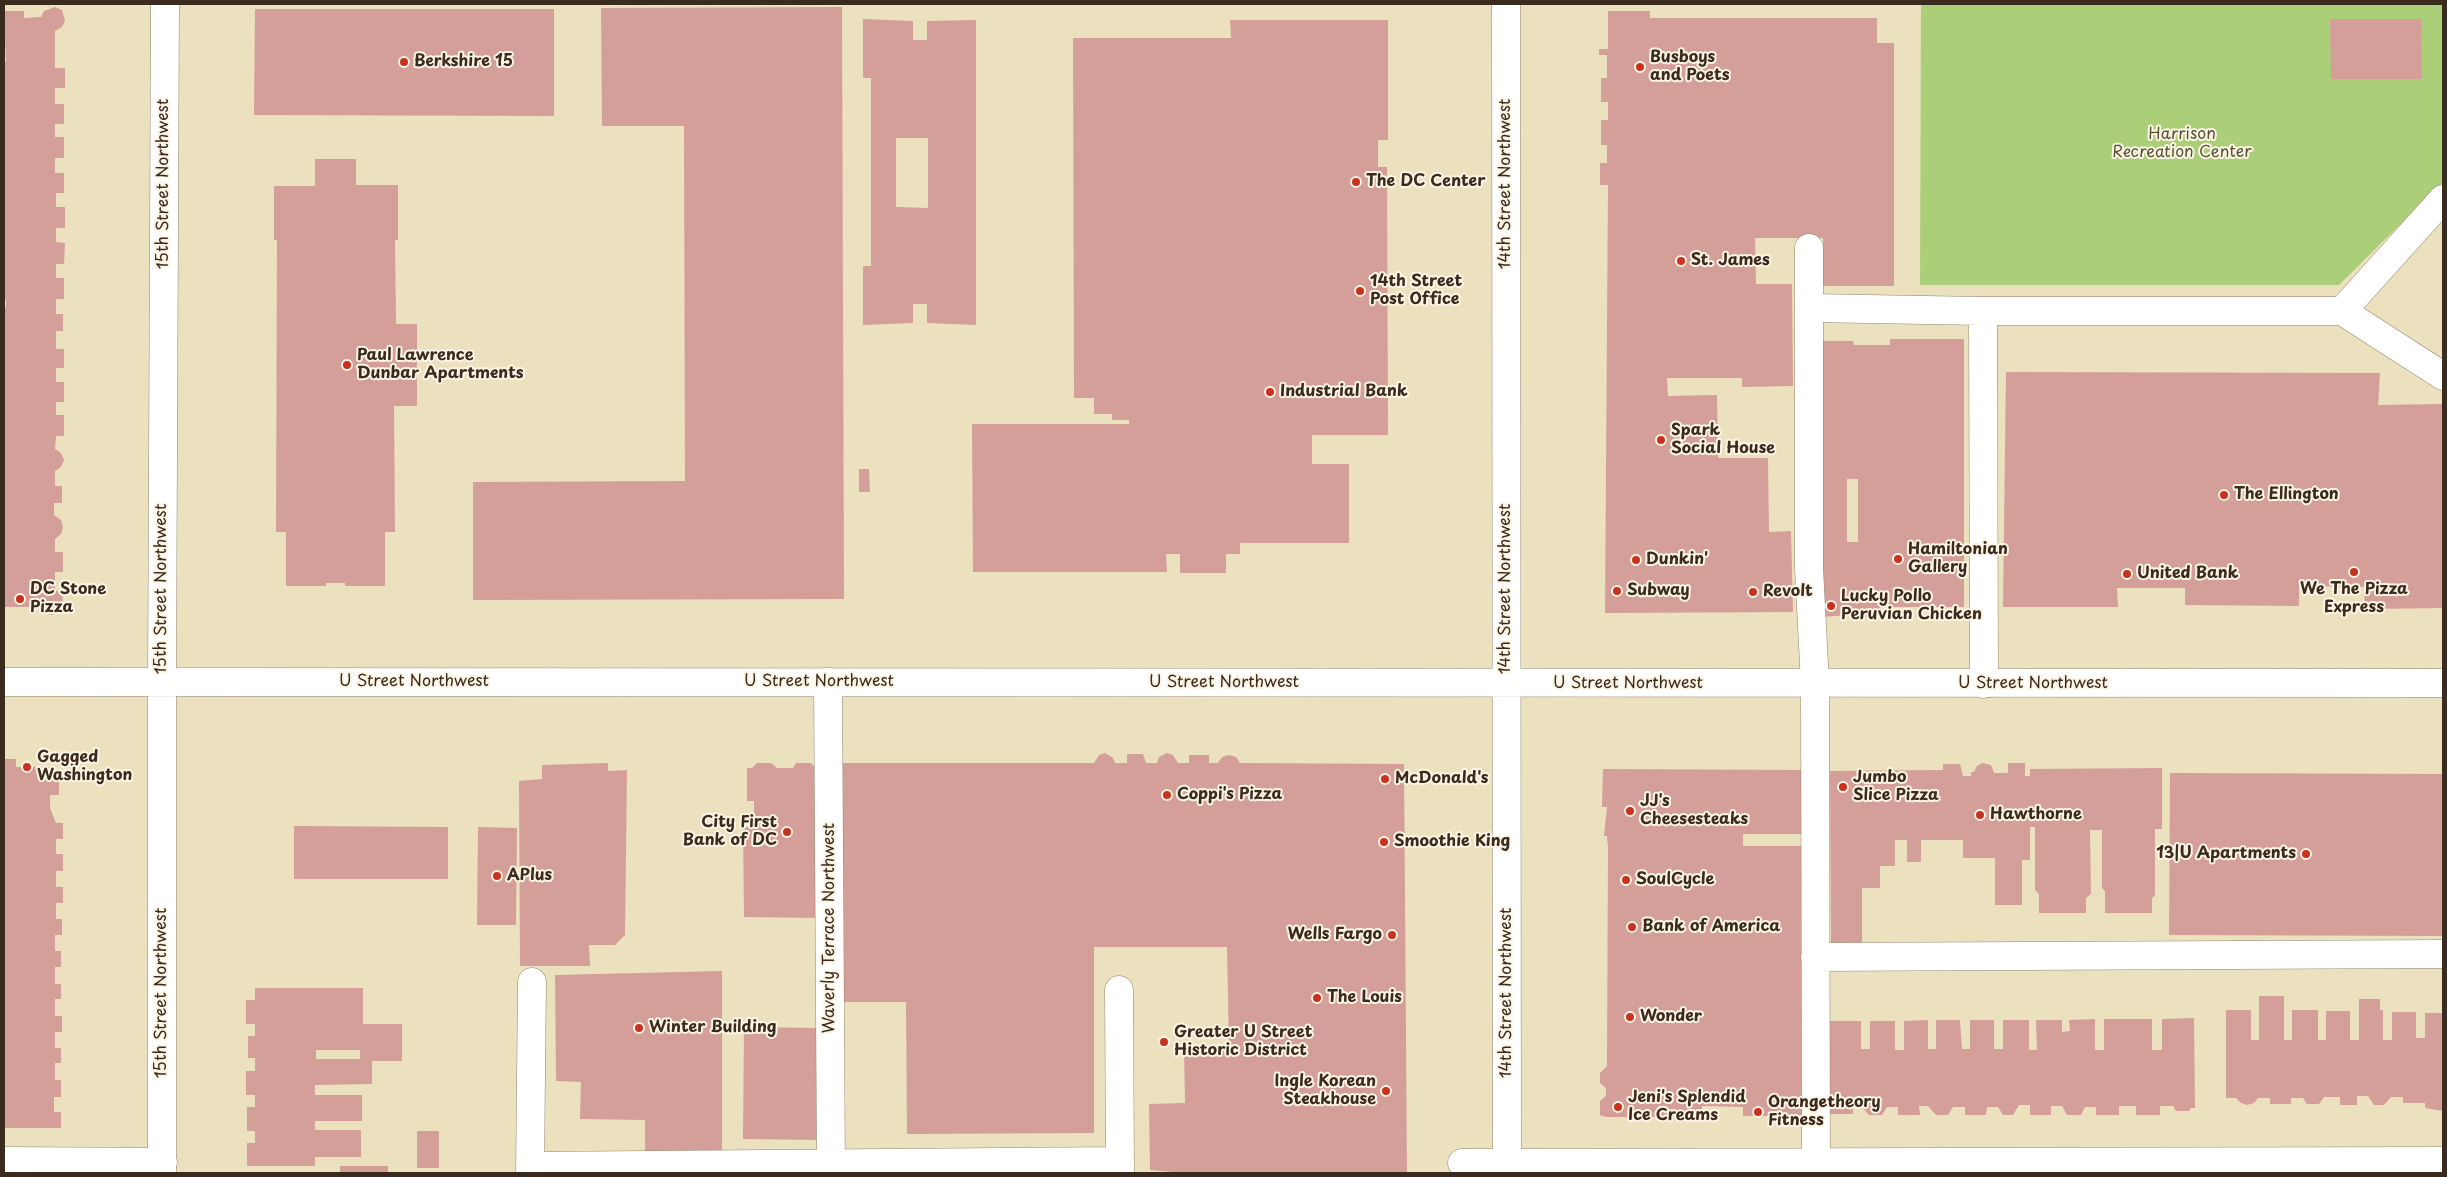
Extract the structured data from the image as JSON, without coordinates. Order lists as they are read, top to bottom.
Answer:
{
  "streets": {
    "main road": [
      "15th Street Northwest",
      "14th Street Northwest",
      "U Street Northwest",
      "Waverly Terrace Northwest"
    ]
  },
  "crossings": [
    ["15th Street Northwest", "U Street Northwest"],
    ["14th Street Northwest", "U Street Northwest"],
    ["U Street Northwest", "Waverly Terrace Northwest"]
  ],
  "parks": ["Harrison Recreation Center"],
  "places": [
    "Berkshire 15",
    "Busboys and Poets",
    "The DC Center",
    "St. James",
    "14th Street Post Office",
    "Paul Lawrence Dunbar Apartments",
    "Industrial Bank",
    "Spark Social House",
    "The Ellington",
    "Hamiltonian Gallery",
    "Dunkin'",
    "We The Pizza Express",
    "United Bank",
    "Subway",
    "Revolt",
    "DC Stone Pizza",
    "Lucky Pollo Peruvian Chicken",
    "Gagged Washington",
    "McDonald's",
    "Jumbo Slice Pizza",
    "Coppi's Pizza",
    "JJ's Cheesesteaks",
    "Hawthorne",
    "City First Bank of DC",
    "Smoothie King",
    "13|U Apartments",
    "APlus",
    "SoulCycle",
    "Bank of America",
    "Wells Fargo",
    "The Louis",
    "Wonder",
    "Winter Building",
    "Greater U Street Historic District",
    "Ingle Korean Steakhouse",
    "Jeni's Splendid Ice Creams",
    "Orangetheory Fitness"
  ]
}
